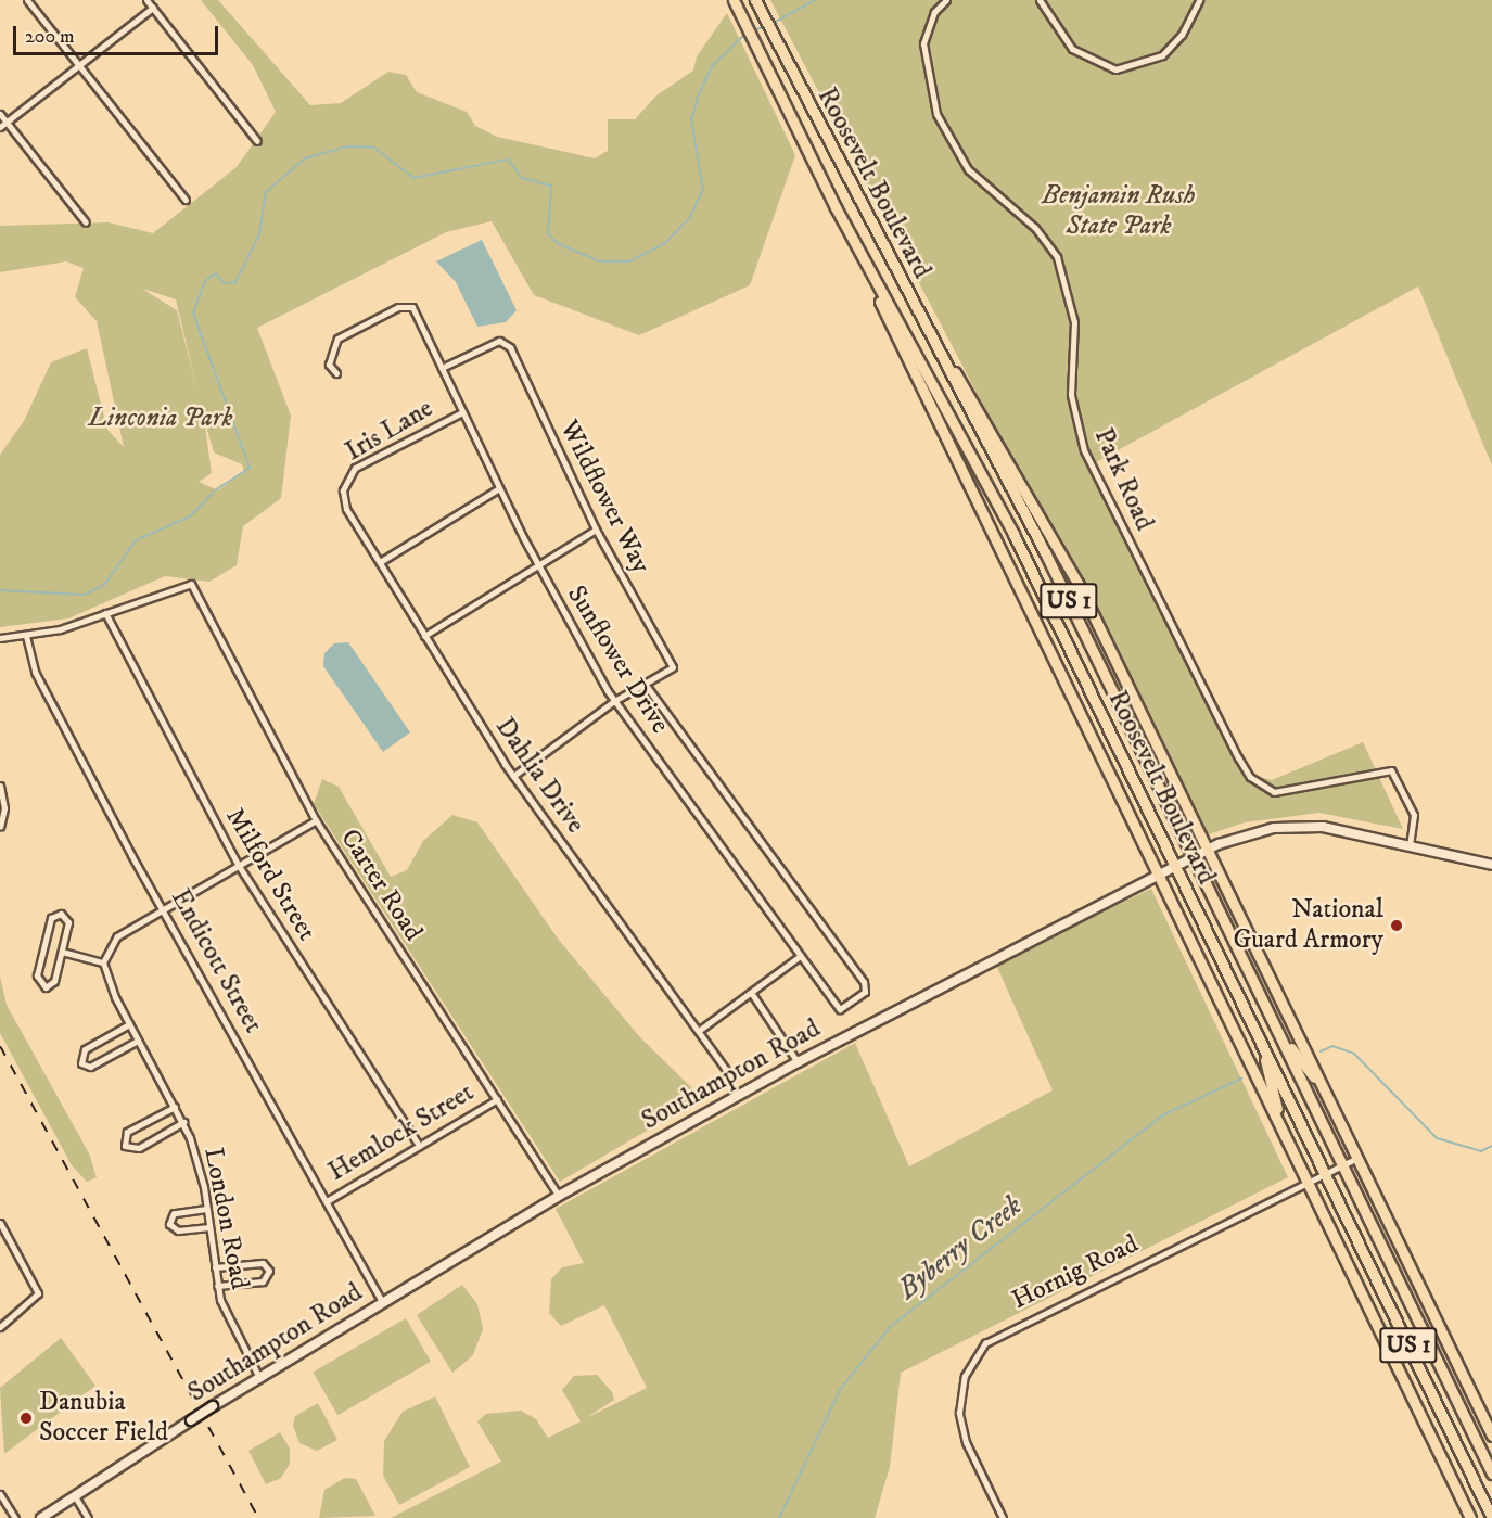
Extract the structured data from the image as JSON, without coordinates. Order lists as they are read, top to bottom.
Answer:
{
  "streets": {
    "highway": ["Roosevelt Boulevard", "US 1"],
    "street": [
      "Iris Lane",
      "Park Road",
      "Wildflower Way",
      "Sunflower Drive",
      "Dahlia Drive",
      "Milford Street",
      "Carter Road",
      "Endicott Street",
      "Southampton Road",
      "Hemlock Street",
      "London Road",
      "Hornig Road"
    ]
  },
  "crossings": [
    ["Roosevelt Boulevard", "Southampton Road"],
    ["Roosevelt Boulevard", "Hornig Road"],
    ["Iris Lane", "Sunflower Drive"],
    ["Iris Lane", "Dahlia Drive"],
    ["Park Road", "Southampton Road"],
    ["Wildflower Way", "Sunflower Drive"],
    ["Milford Street", "Carter Road"],
    ["Milford Street", "Hemlock Street"],
    ["Carter Road", "Southampton Road"],
    ["Carter Road", "Hemlock Street"],
    ["Endicott Street", "Southampton Road"],
    ["Endicott Street", "Hemlock Street"],
    ["Southampton Road", "London Road"]
  ],
  "water": ["Byberry Creek"],
  "parks": ["Benjamin Rush State Park", "Linconia Park"],
  "places": ["National Guard Armory", "Danubia Soccer Field"],
  "scale_bar": "200 m"
}
